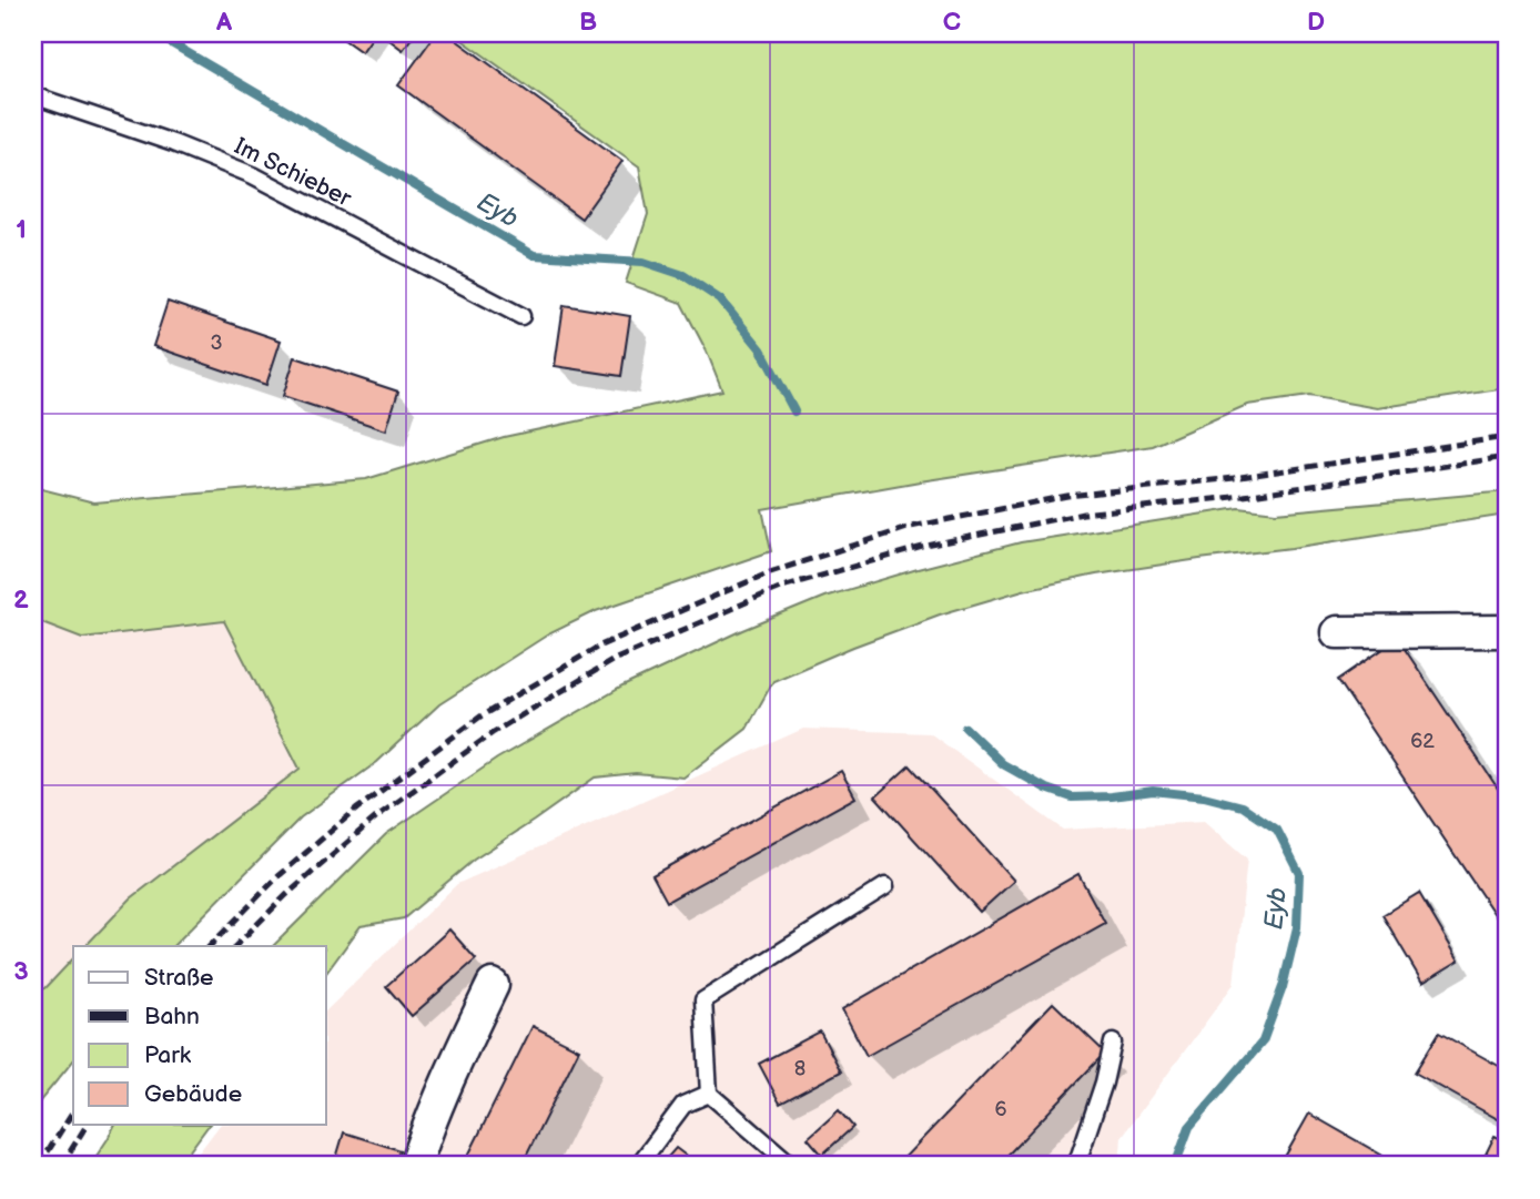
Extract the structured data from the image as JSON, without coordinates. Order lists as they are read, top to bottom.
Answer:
{
  "streets": {
    "lane": ["Im Schieber"]
  },
  "water": ["Eyb"],
  "house_numbers": [
    "3",
    "62",
    "8",
    "6"
  ],
  "legend": [
    "Straße",
    "Bahn",
    "Park",
    "Gebäude"
  ],
  "grid": {
    "columns": [
      "A",
      "B",
      "C",
      "D"
    ],
    "rows": ["1", "2", "3"]
  }
}
